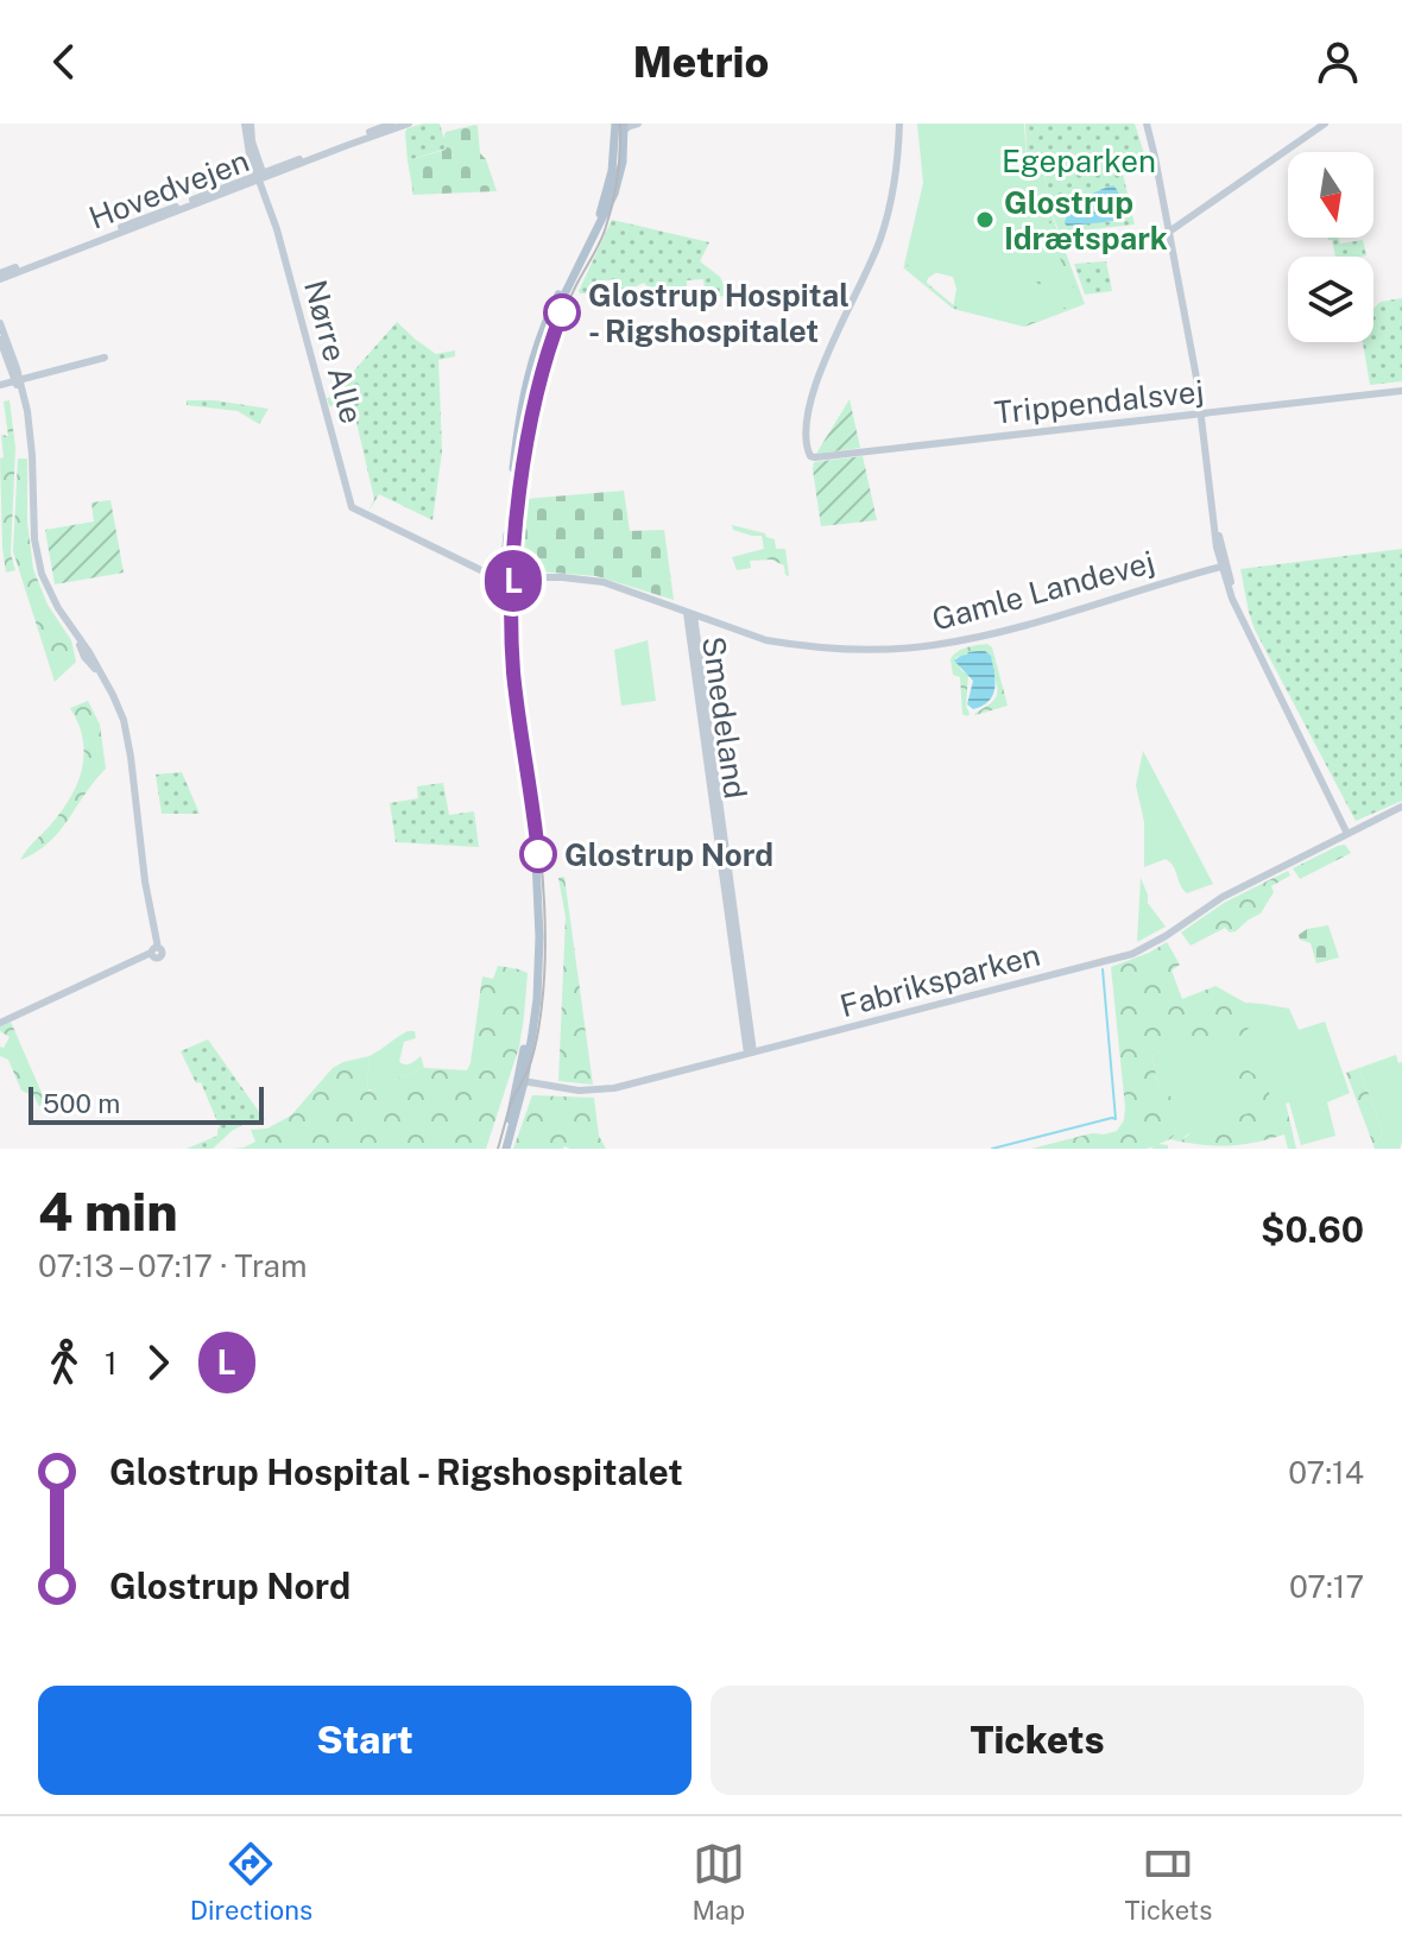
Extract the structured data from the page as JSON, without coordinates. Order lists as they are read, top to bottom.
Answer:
{
  "streets": {
    "street": [
      "Hovedvejen",
      "Nørre Alle",
      "Trippendalsvej",
      "Gamle Landevej",
      "Smedeland",
      "Fabriksparken"
    ]
  },
  "crossings": [
    ["Hovedvejen", "Nørre Alle"],
    ["Nørre Alle", "Gamle Landevej"],
    ["Gamle Landevej", "Smedeland"],
    ["Smedeland", "Fabriksparken"]
  ],
  "parks": ["Egeparken"],
  "places": ["Glostrup Idrætspark", "Glostrup Hospital - Rigshospitalet", "Glostrup Nord"],
  "lines": ["tram line L"],
  "scale_bar": "500 m",
  "north": "bottom",
  "page": {
    "header": "Metrio",
    "on_map": "L",
    "scale": "500 m",
    "heading": ["4 min", "07:13 – 07:17 · Tram", "$0.60"],
    "legs": ["1", "L"],
    "list": [
      {
        "name": "Glostrup Hospital - Rigshospitalet",
        "value": "07:14"
      },
      {
        "name": "Glostrup Nord",
        "value": "07:17"
      }
    ],
    "buttons": ["Start", "Tickets"],
    "tabs": ["Directions", "Map", "Tickets"]
  }
}
